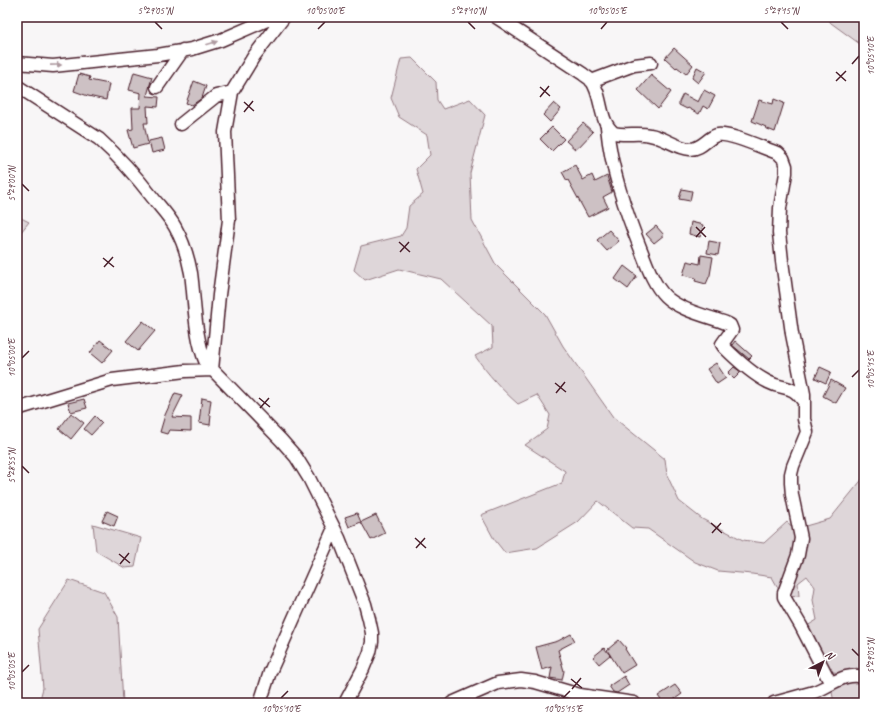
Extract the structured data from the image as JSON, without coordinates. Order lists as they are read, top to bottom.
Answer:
{
  "north": "top right",
  "coordinates": [
    "5°29'05\"N",
    "10°05'00\"E",
    "5°29'10\"N",
    "10°05'05\"E",
    "5°29'15\"N",
    "10°05'10\"E",
    "5°29'00\"N",
    "10°05'15\"E",
    "5°28'55\"N"
  ]
}
